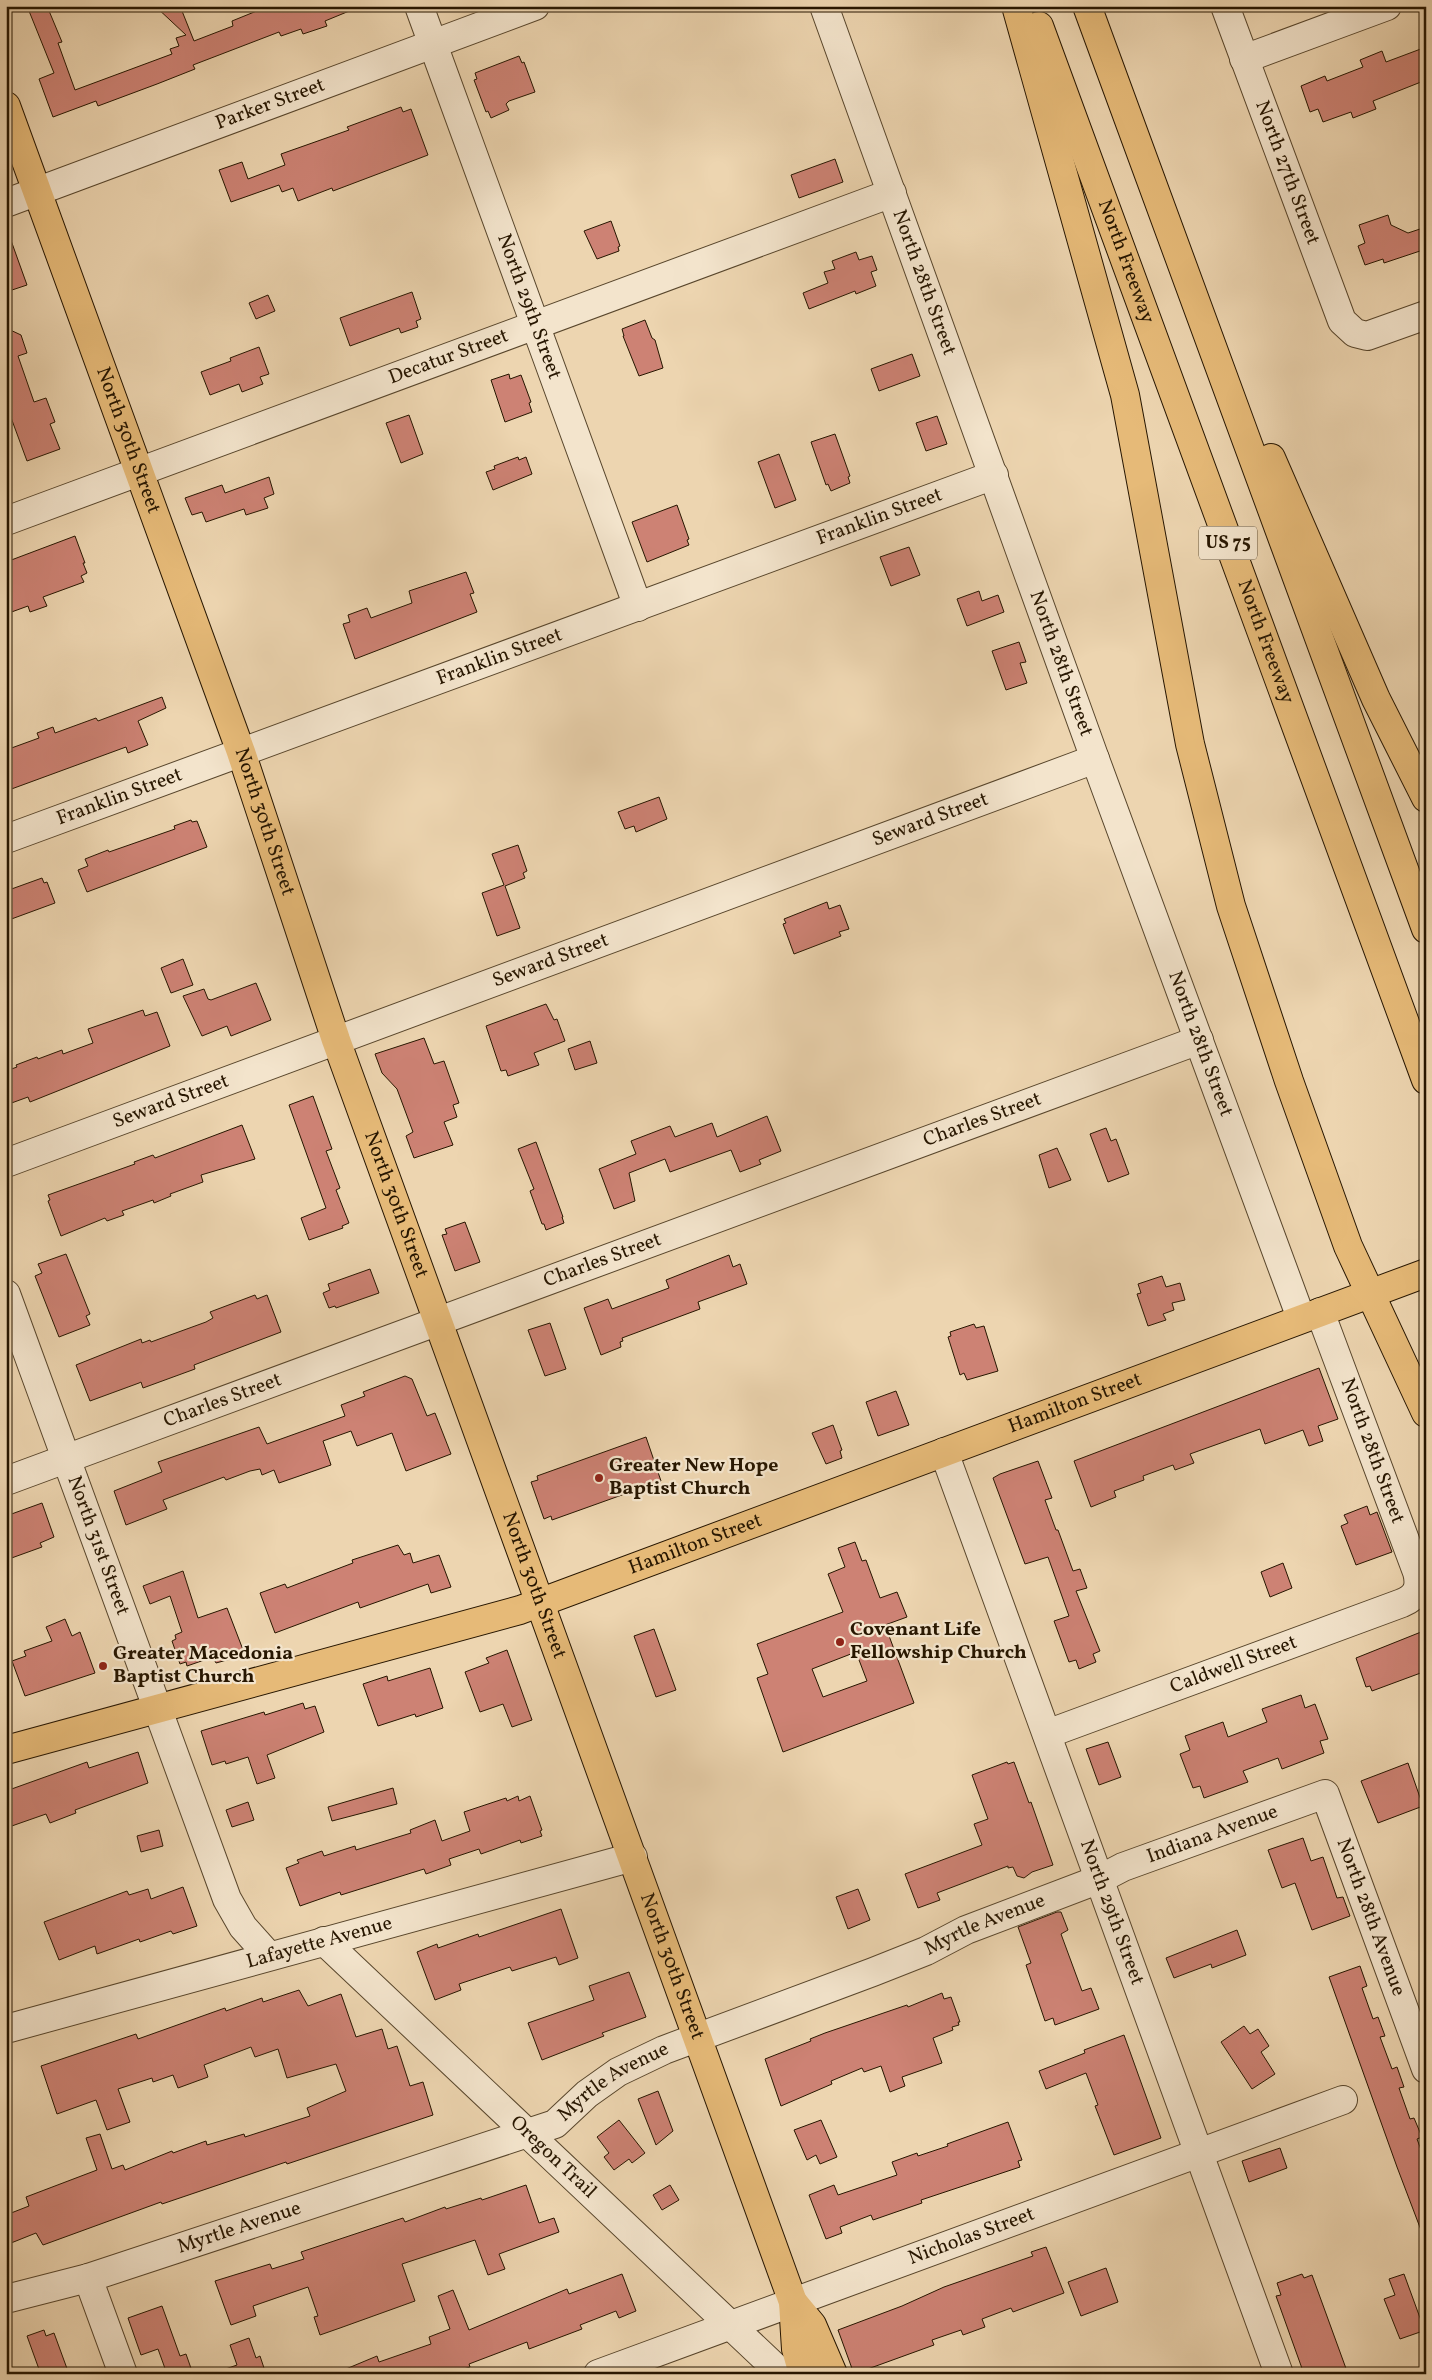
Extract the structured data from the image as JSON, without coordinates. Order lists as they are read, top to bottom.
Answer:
{
  "streets": {
    "main road": [
      "North Freeway",
      "North 30th Street",
      "US 75",
      "Hamilton Street"
    ],
    "street": [
      "Parker Street",
      "North 27th Street",
      "North 28th Street",
      "North 29th Street",
      "Decatur Street",
      "Franklin Street",
      "Seward Street",
      "Charles Street",
      "North 31st Street",
      "Caldwell Street",
      "Indiana Avenue",
      "North 28th Avenue",
      "Myrtle Avenue",
      "Lafayette Avenue",
      "Oregon Trail",
      "Nicholas Street"
    ]
  },
  "crossings": [
    ["Parker Street", "North 29th Street"],
    ["Parker Street", "North 30th Street"],
    ["North 28th Street", "Decatur Street"],
    ["North 28th Street", "Franklin Street"],
    ["North 28th Street", "Seward Street"],
    ["North 28th Street", "Charles Street"],
    ["North 28th Street", "Hamilton Street"],
    ["North 28th Street", "Caldwell Street"],
    ["North 29th Street", "Decatur Street"],
    ["North 29th Street", "Franklin Street"],
    ["North 29th Street", "Hamilton Street"],
    ["North 29th Street", "Caldwell Street"],
    ["North 29th Street", "Indiana Avenue"],
    ["North 29th Street", "Myrtle Avenue"],
    ["North 29th Street", "Nicholas Street"],
    ["Decatur Street", "North 30th Street"],
    ["North 30th Street", "Franklin Street"],
    ["North 30th Street", "Seward Street"],
    ["North 30th Street", "Charles Street"],
    ["North 30th Street", "Hamilton Street"],
    ["North 30th Street", "Myrtle Avenue"],
    ["North 30th Street", "Lafayette Avenue"],
    ["North 30th Street", "Nicholas Street"],
    ["Charles Street", "North 31st Street"],
    ["Hamilton Street", "North 31st Street"],
    ["North 31st Street", "Lafayette Avenue"],
    ["Indiana Avenue", "North 28th Avenue"],
    ["Indiana Avenue", "Myrtle Avenue"],
    ["Myrtle Avenue", "Oregon Trail"],
    ["Lafayette Avenue", "Oregon Trail"],
    ["Oregon Trail", "Nicholas Street"]
  ],
  "places": ["Greater New Hope Baptist Church", "Covenant Life Fellowship Church", "Greater Macedonia Baptist Church"]
}
